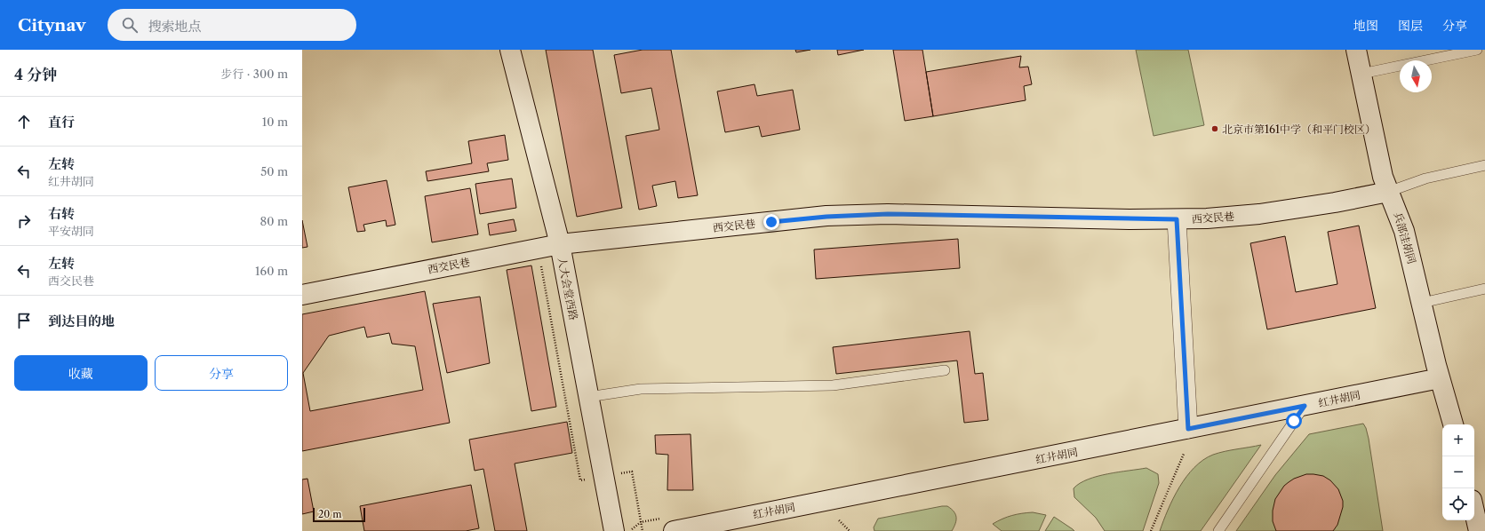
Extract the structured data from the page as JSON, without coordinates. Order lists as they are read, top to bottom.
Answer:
{
  "streets": {
    "street": [
      "西交民巷",
      "兵部洼胡同",
      "人大会堂西路",
      "红井胡同"
    ]
  },
  "crossings": [
    ["西交民巷", "兵部洼胡同"],
    ["西交民巷", "人大会堂西路"],
    ["兵部洼胡同", "红井胡同"]
  ],
  "places": ["北京市第161中学（和平门校区）"],
  "scale_bar": "20 m",
  "north": "bottom",
  "page": {
    "header": "Citynav",
    "search": "搜索地点",
    "nav": ["地图", "图层", "分享"],
    "heading": ["4 分钟", "步行 · 300 m"],
    "list": [
      ["直行", "10 m"],
      ["左转", "红井胡同", "50 m"],
      ["右转", "平安胡同", "80 m"],
      ["左转", "西交民巷", "160 m"],
      "到达目的地"
    ],
    "buttons": ["收藏", "分享"],
    "map_buttons": ["+", "−"],
    "scale": "20 m"
  }
}
